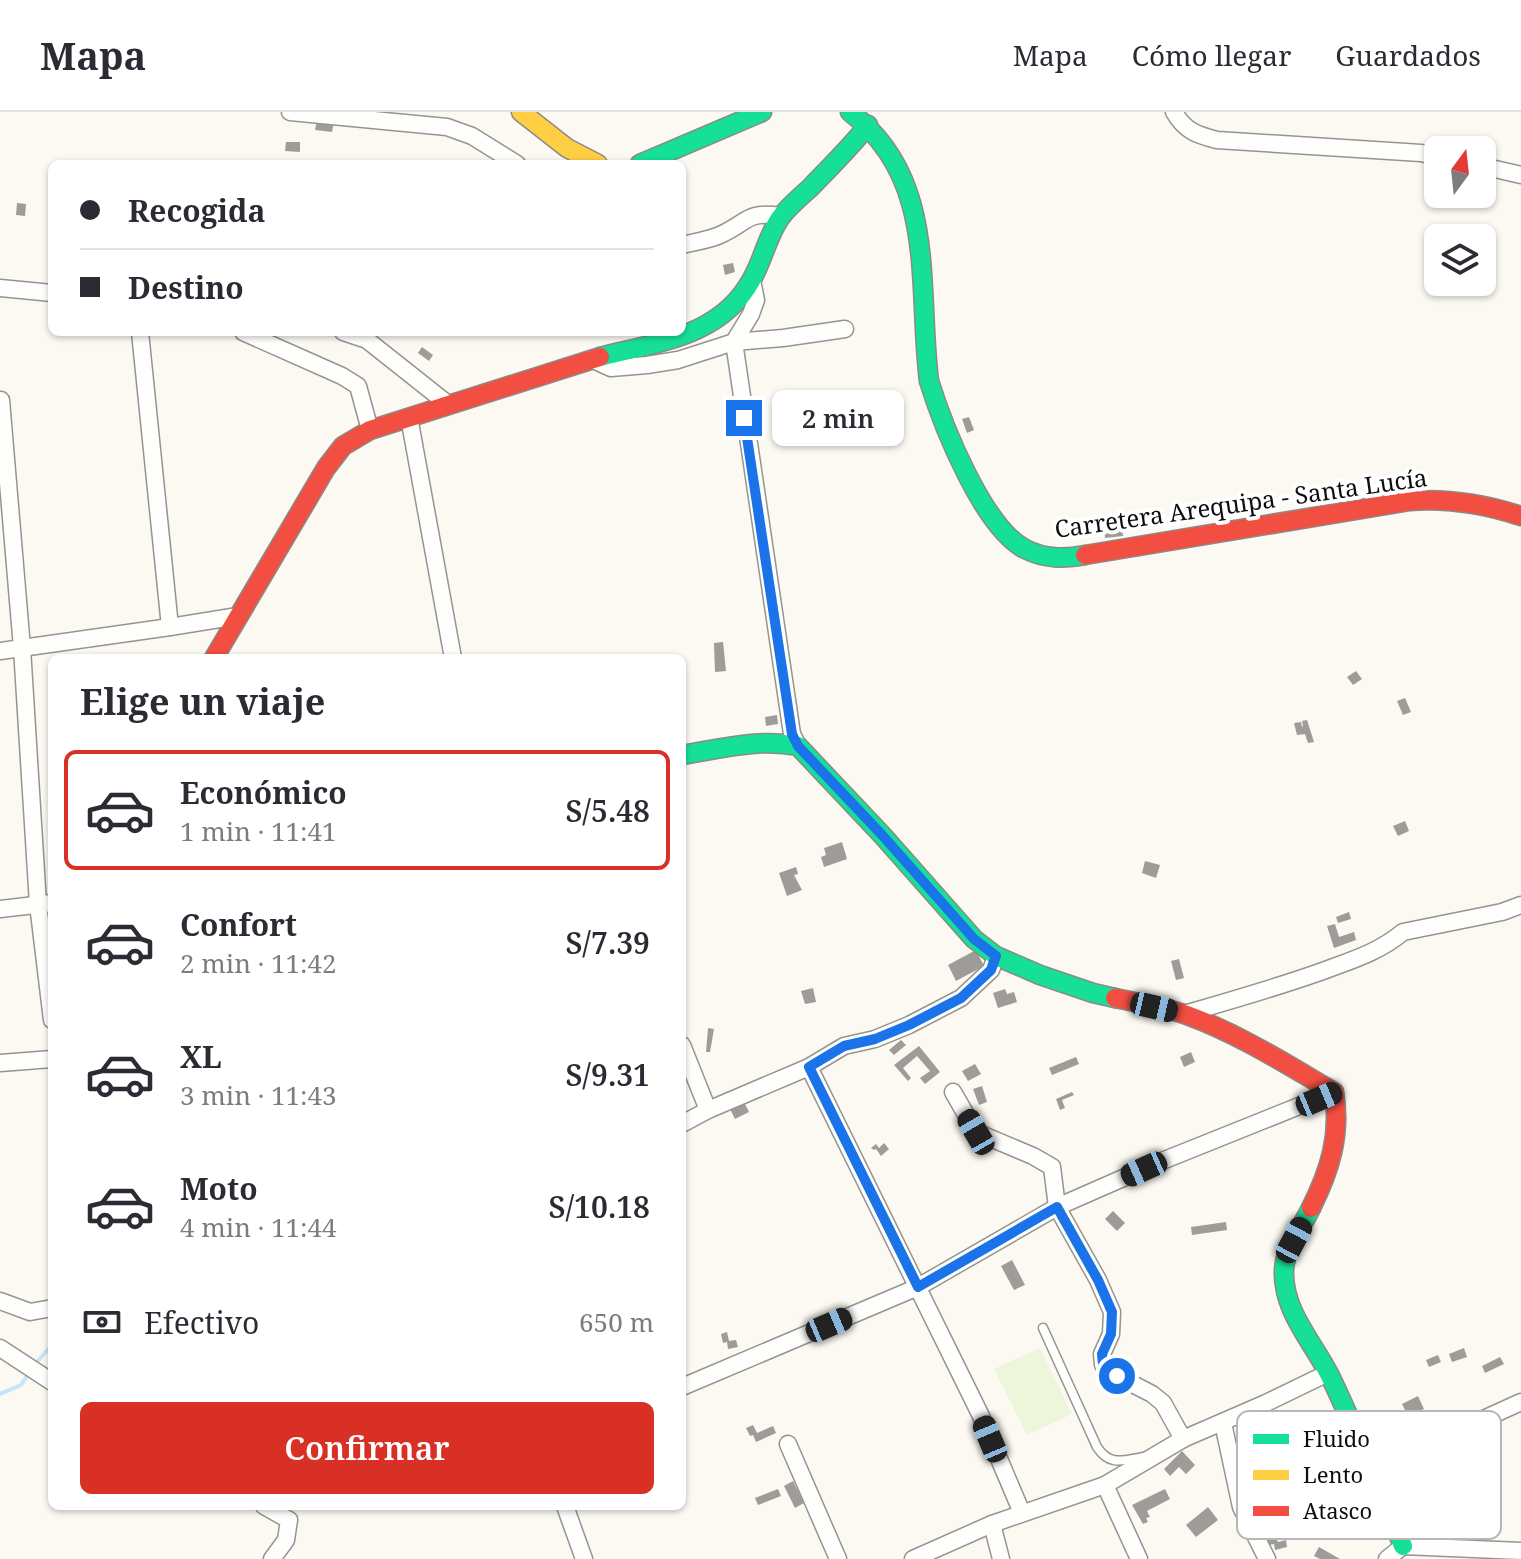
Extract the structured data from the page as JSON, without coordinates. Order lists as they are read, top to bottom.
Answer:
{
  "streets": {
    "street": ["Carretera Arequipa - Santa Lucía"]
  },
  "legend": ["Fluido", "Lento", "Atasco"],
  "north": "top",
  "page": {
    "header": "Mapa",
    "nav": ["Mapa", "Cómo llegar", "Guardados"],
    "banner": ["Recogida", "Destino"],
    "bubble": "2 min",
    "heading": "Elige un viaje",
    "list": [
      {
        "name": "Económico",
        "note": "1 min · 11:41",
        "value": "S/5.48"
      },
      {
        "name": "Confort",
        "note": "2 min · 11:42",
        "value": "S/7.39"
      },
      {
        "name": "XL",
        "note": "3 min · 11:43",
        "value": "S/9.31"
      },
      {
        "name": "Moto",
        "note": "4 min · 11:44",
        "value": "S/10.18"
      }
    ],
    "pay": ["Efectivo", "650 m"],
    "buttons": "Confirmar"
  }
}
